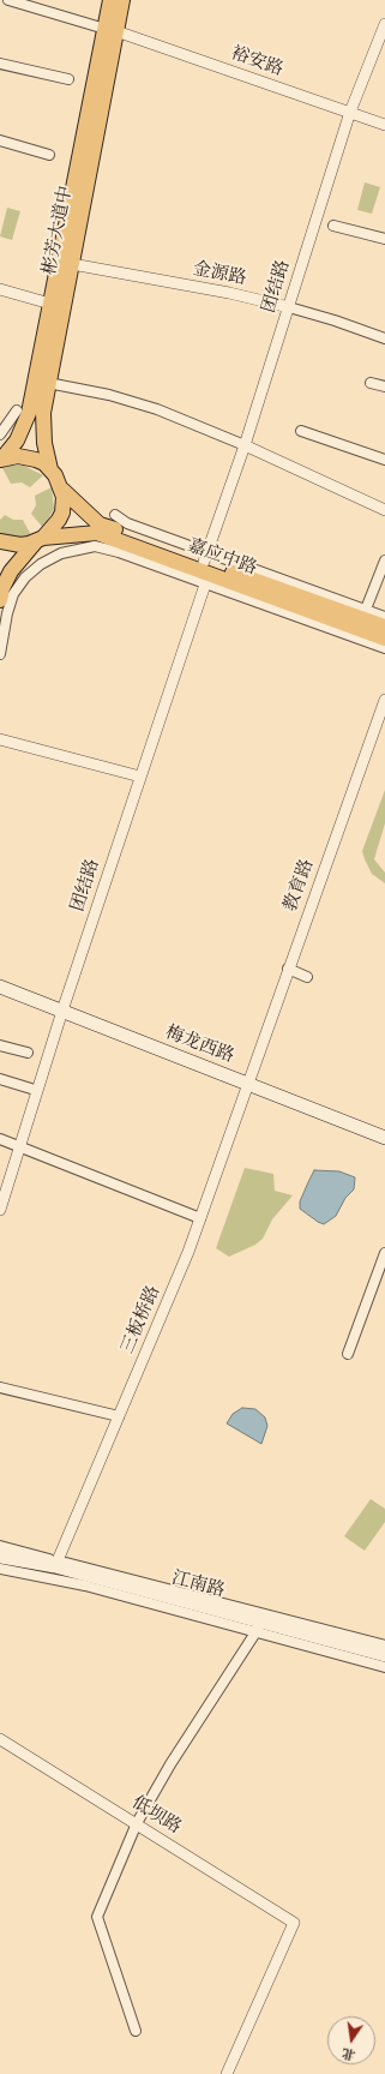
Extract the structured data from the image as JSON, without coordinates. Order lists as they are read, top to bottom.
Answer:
{
  "streets": {
    "main road": [
      "彬芳大道中",
      "嘉应中路",
      "梅龙西路",
      "江南路"
    ],
    "street": [
      "裕安路",
      "金源路",
      "团结路",
      "教育路",
      "三板桥路",
      "低坝路"
    ]
  },
  "crossings": [
    ["裕安路", "彬芳大道中"],
    ["裕安路", "团结路"],
    ["彬芳大道中", "金源路"],
    ["彬芳大道中", "嘉应中路"],
    ["金源路", "团结路"],
    ["团结路", "嘉应中路"],
    ["团结路", "梅龙西路"],
    ["教育路", "梅龙西路"],
    ["教育路", "三板桥路"],
    ["梅龙西路", "三板桥路"],
    ["三板桥路", "江南路"]
  ],
  "north": "bottom"
}
